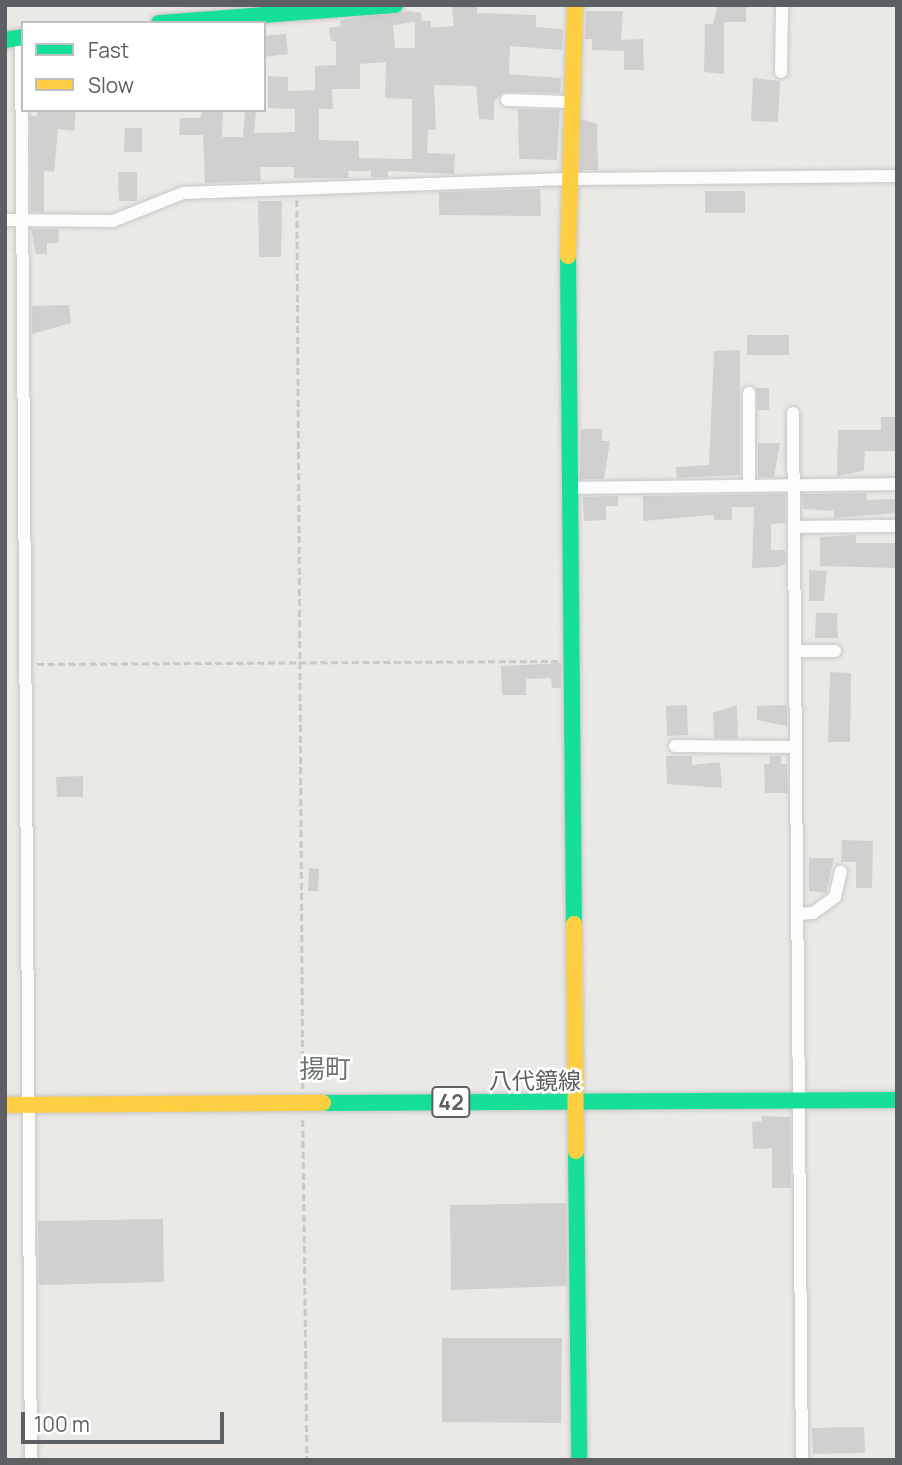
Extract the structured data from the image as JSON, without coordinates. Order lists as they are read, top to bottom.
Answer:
{
  "streets": {
    "street": ["八代鏡線", "42"]
  },
  "districts": ["揚町"],
  "legend": ["Fast", "Slow"],
  "scale_bar": "100 m"
}
